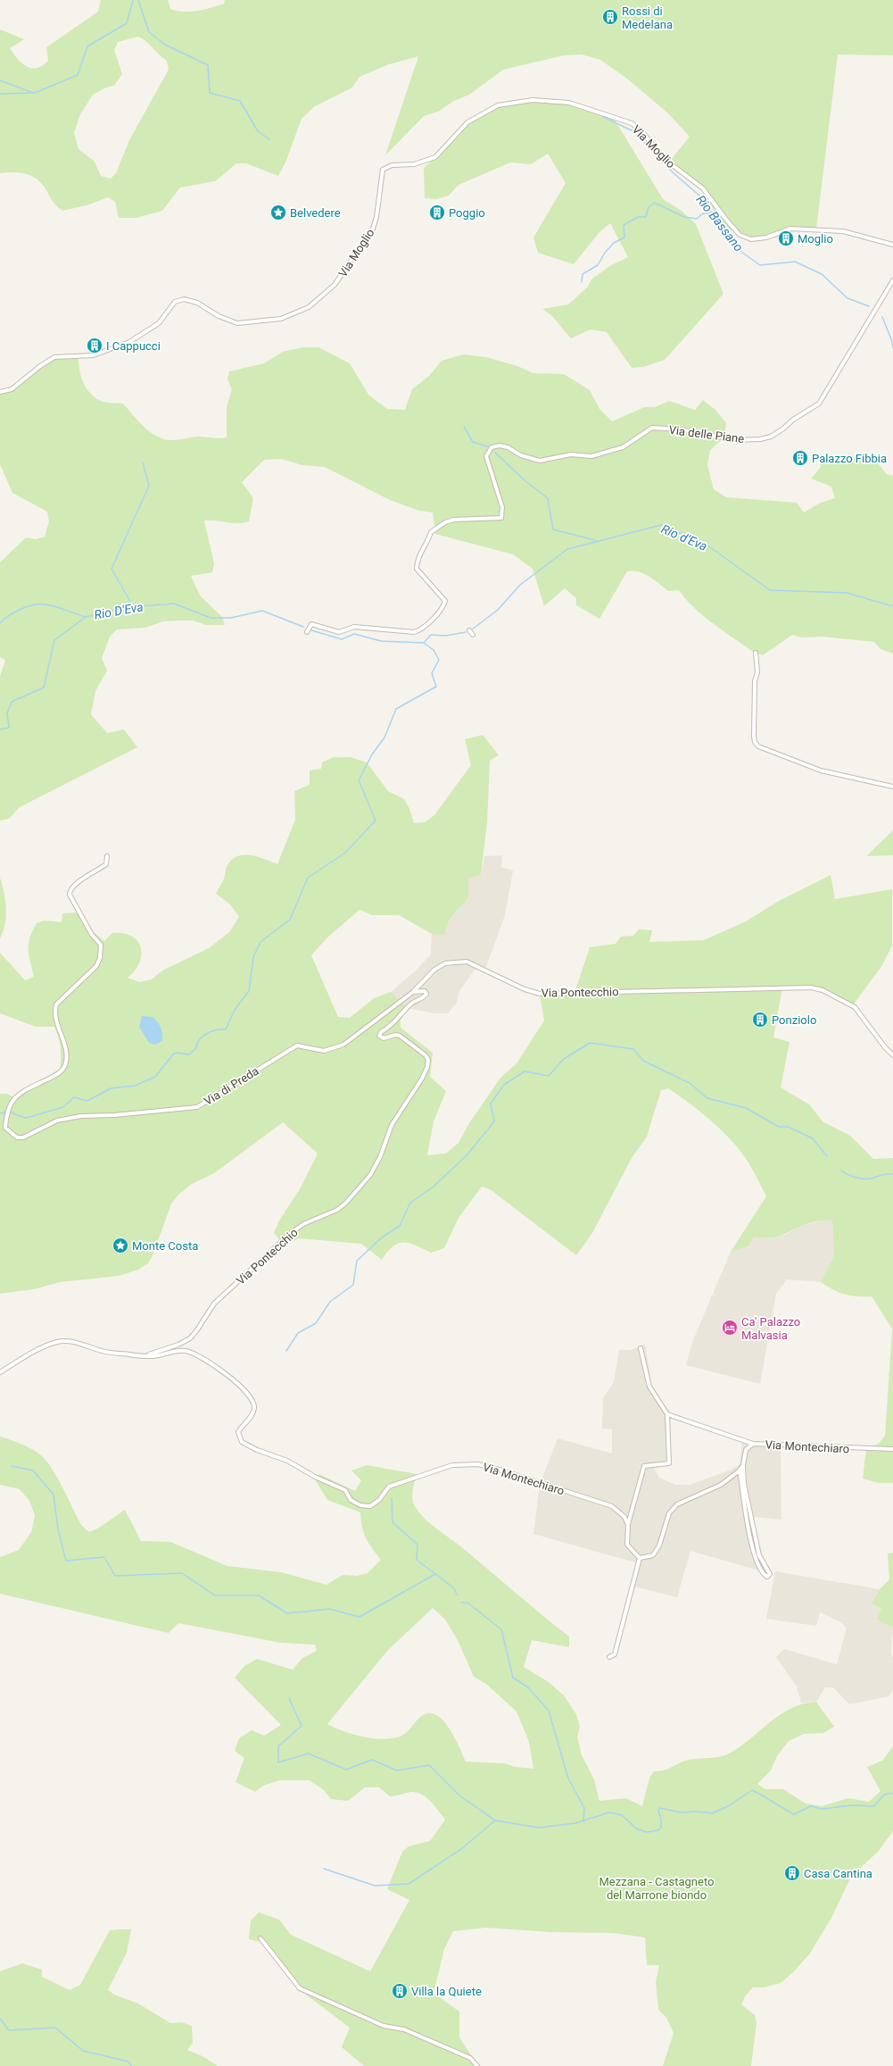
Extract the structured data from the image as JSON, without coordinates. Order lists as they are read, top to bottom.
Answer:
{
  "streets": {
    "street": [
      "Via Moglio",
      "Via delle Piane",
      "Via Pontecchio",
      "Via di Preda",
      "Via Montechiaro"
    ]
  },
  "crossings": [
    ["Via Pontecchio", "Via di Preda"],
    ["Via Pontecchio", "Via Montechiaro"]
  ],
  "water": ["Rio Bassano", "Rio d'Eva", "Rio D'Eva"],
  "parks": ["Mezzana - Castagneto del Marrone biondo"],
  "places": {
    "building": [
      "Rossi di Medelana",
      "Poggio",
      "Moglio",
      "I Cappucci",
      "Palazzo Fibbia",
      "Ponziolo",
      "Casa Cantina",
      "Villa la Quiete"
    ],
    "place": ["Belvedere", "Monte Costa"],
    "hotel": ["Ca' Palazzo Malvasia"]
  }
}
